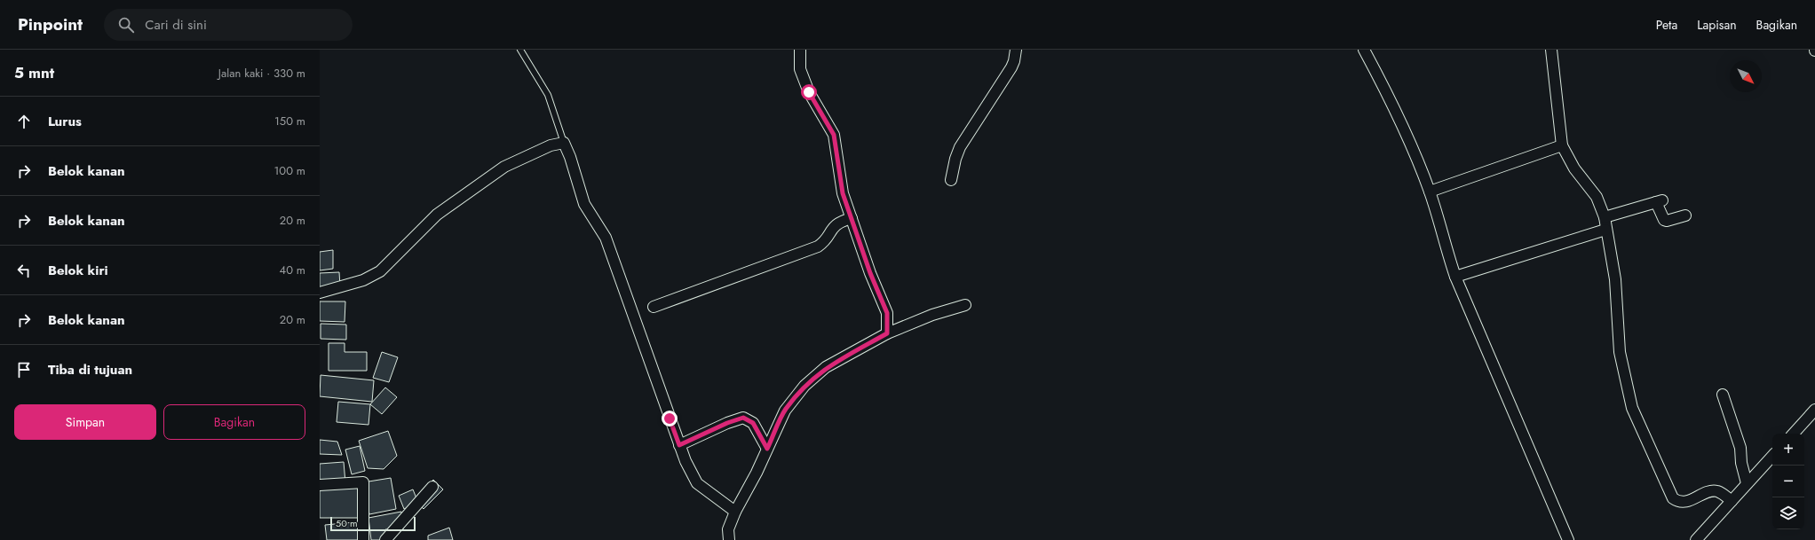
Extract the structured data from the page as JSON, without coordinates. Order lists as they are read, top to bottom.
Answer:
{
  "scale_bar": "50 m",
  "north": "bottom right",
  "page": {
    "header": "Pinpoint",
    "search": "Cari di sini",
    "nav": ["Peta", "Lapisan", "Bagikan"],
    "heading": ["5 mnt", "Jalan kaki · 330 m"],
    "list": [
      ["Lurus", "150 m"],
      ["Belok kanan", "100 m"],
      ["Belok kanan", "20 m"],
      ["Belok kiri", "40 m"],
      ["Belok kanan", "20 m"],
      "Tiba di tujuan"
    ],
    "buttons": ["Simpan", "Bagikan"],
    "map_buttons": ["+", "−"],
    "scale": "50 m"
  }
}
